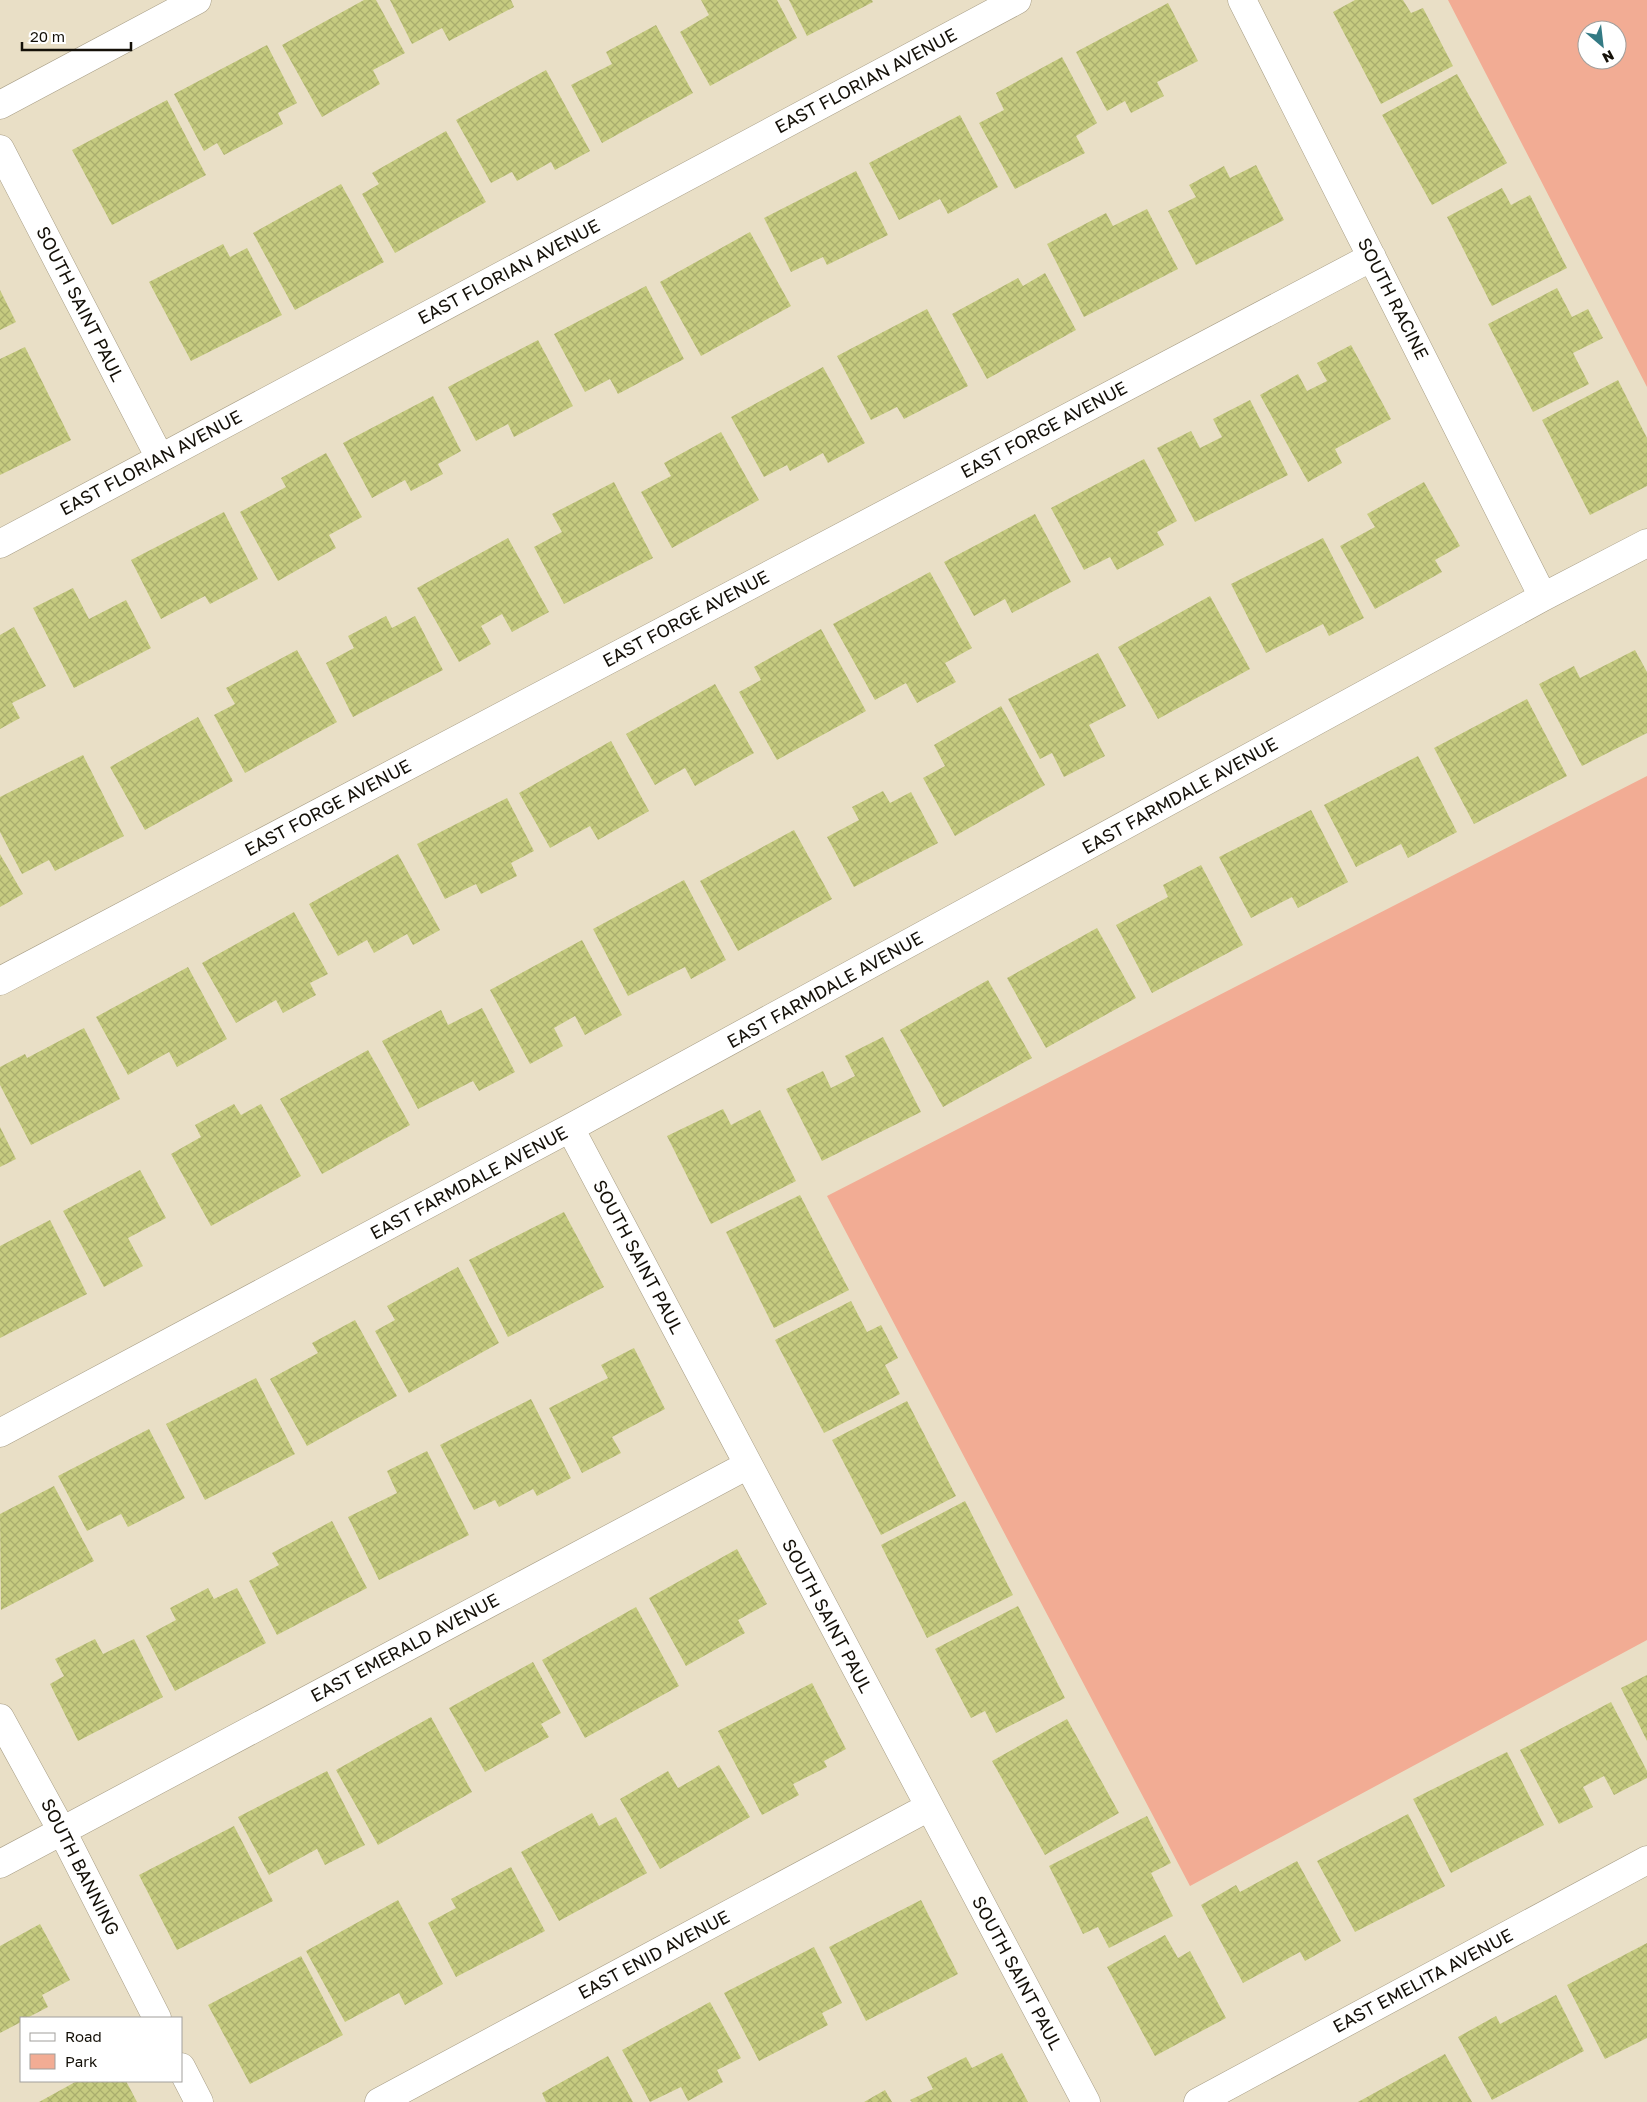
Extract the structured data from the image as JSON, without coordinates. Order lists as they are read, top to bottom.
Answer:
{
  "streets": {
    "street": [
      "EAST FLORIAN AVENUE",
      "SOUTH RACINE",
      "SOUTH SAINT PAUL",
      "EAST FORGE AVENUE",
      "EAST FARMDALE AVENUE",
      "EAST EMERALD AVENUE",
      "SOUTH BANNING",
      "EAST ENID AVENUE",
      "EAST EMELITA AVENUE"
    ]
  },
  "crossings": [
    ["EAST FLORIAN AVENUE", "SOUTH SAINT PAUL"],
    ["SOUTH RACINE", "EAST FORGE AVENUE"],
    ["SOUTH RACINE", "EAST FARMDALE AVENUE"],
    ["SOUTH SAINT PAUL", "EAST FARMDALE AVENUE"],
    ["SOUTH SAINT PAUL", "EAST EMERALD AVENUE"],
    ["SOUTH SAINT PAUL", "EAST ENID AVENUE"],
    ["EAST EMERALD AVENUE", "SOUTH BANNING"]
  ],
  "legend": ["Road", "Park"],
  "scale_bar": "20 m",
  "north": "bottom right"
}
